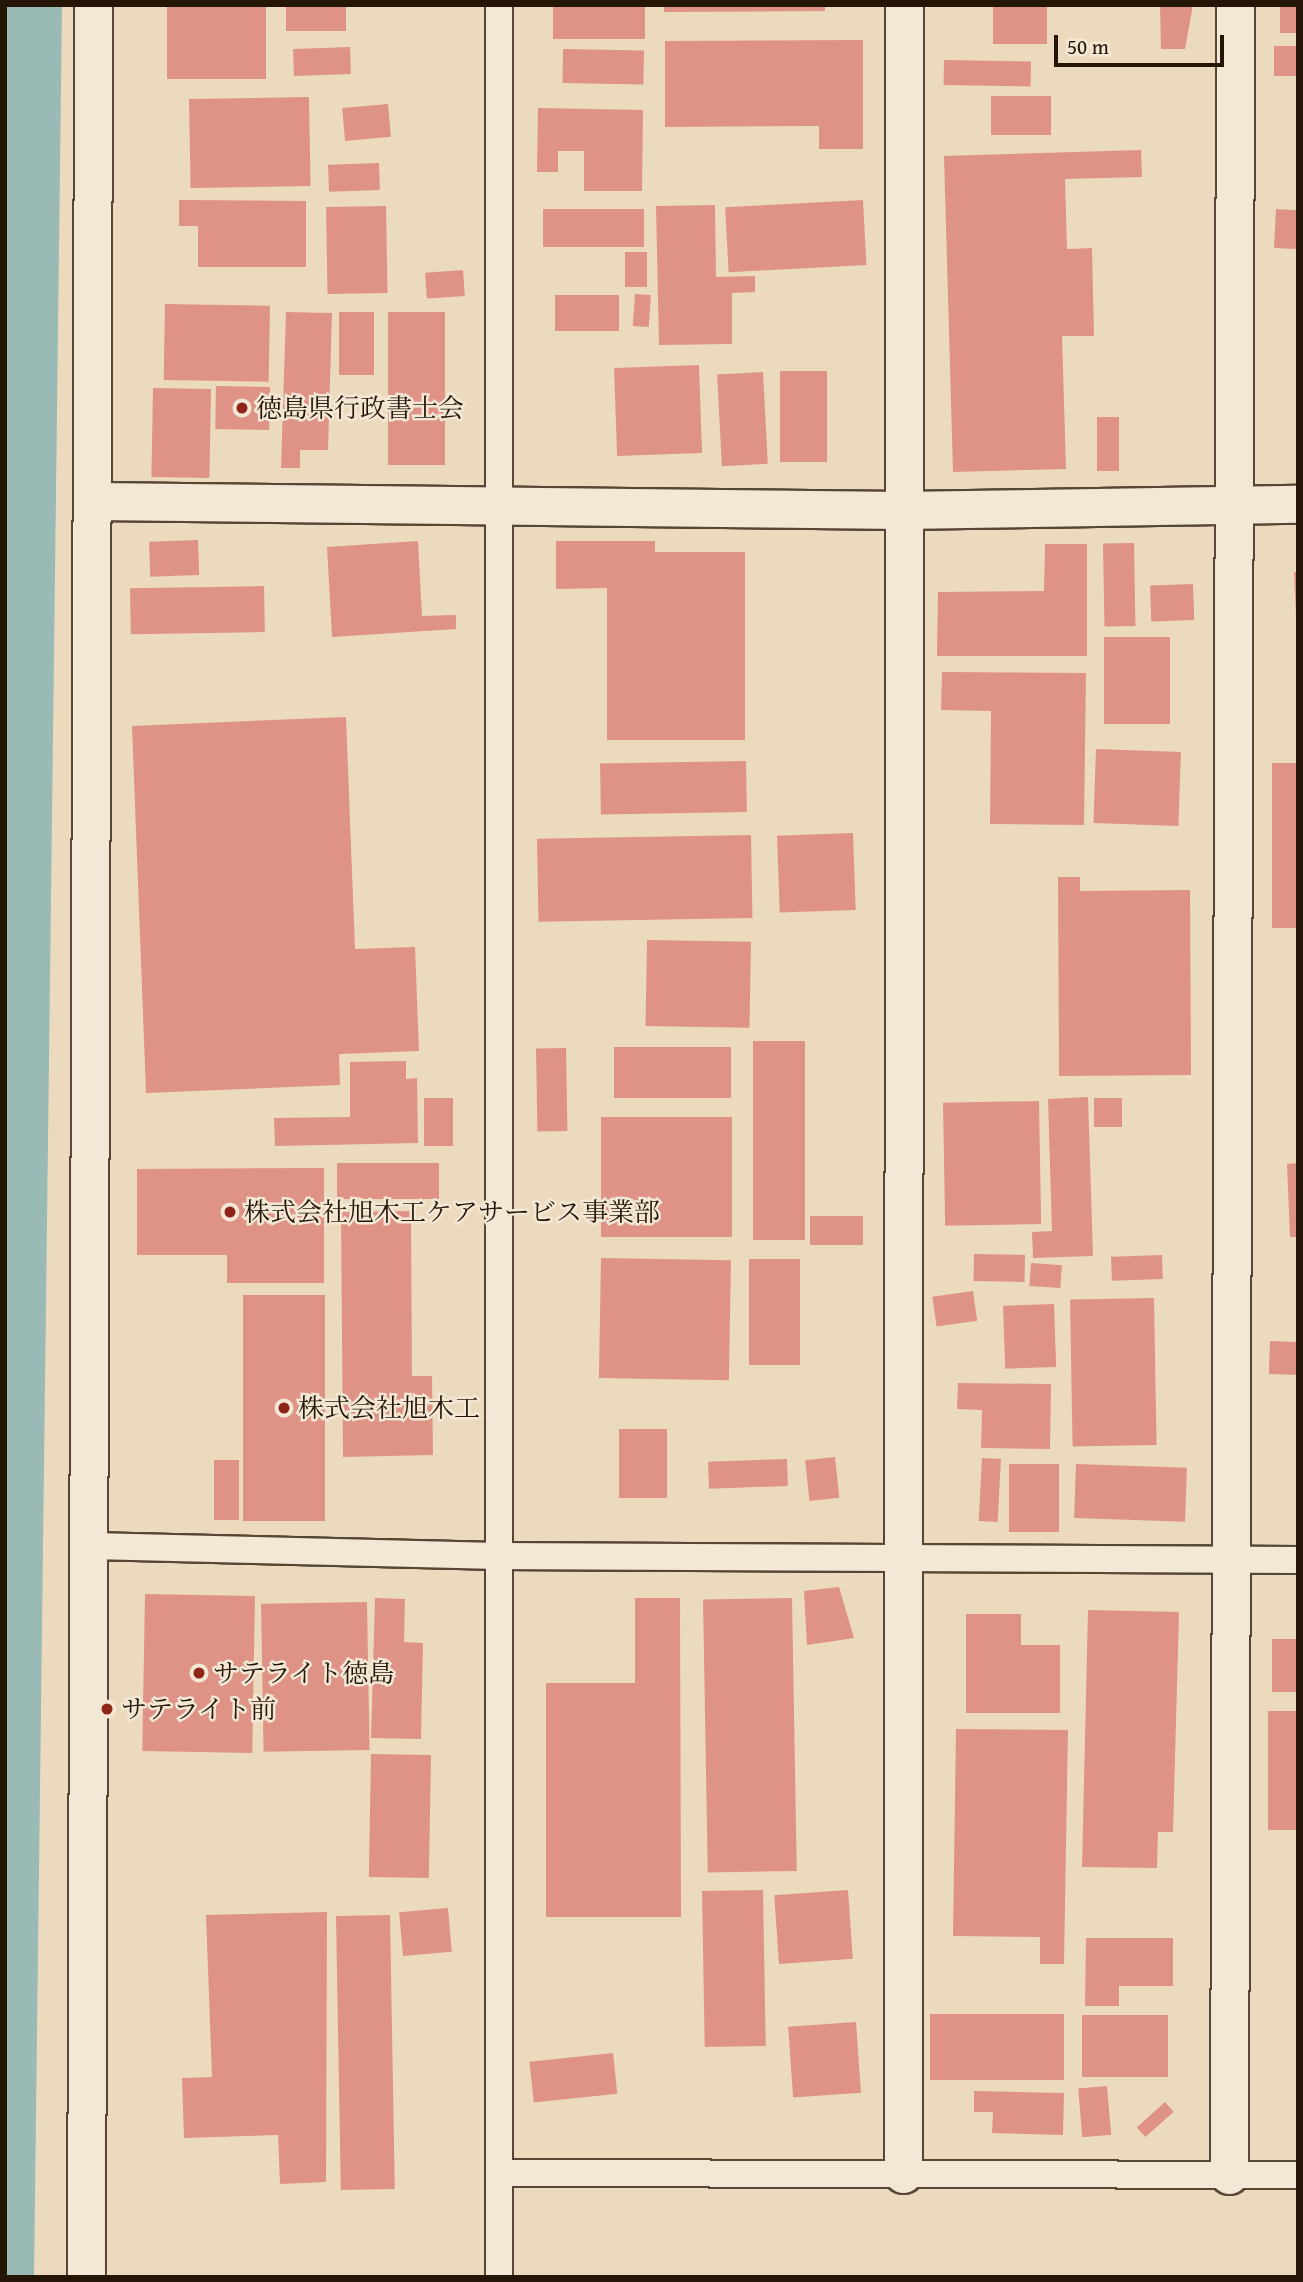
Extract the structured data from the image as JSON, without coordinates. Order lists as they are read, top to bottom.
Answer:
{
  "places": [
    "徳島県行政書士会",
    "株式会社旭木工ケアサービス事業部",
    "株式会社旭木工",
    "サテライト徳島",
    "サテライト前"
  ],
  "scale_bar": "50 m"
}
